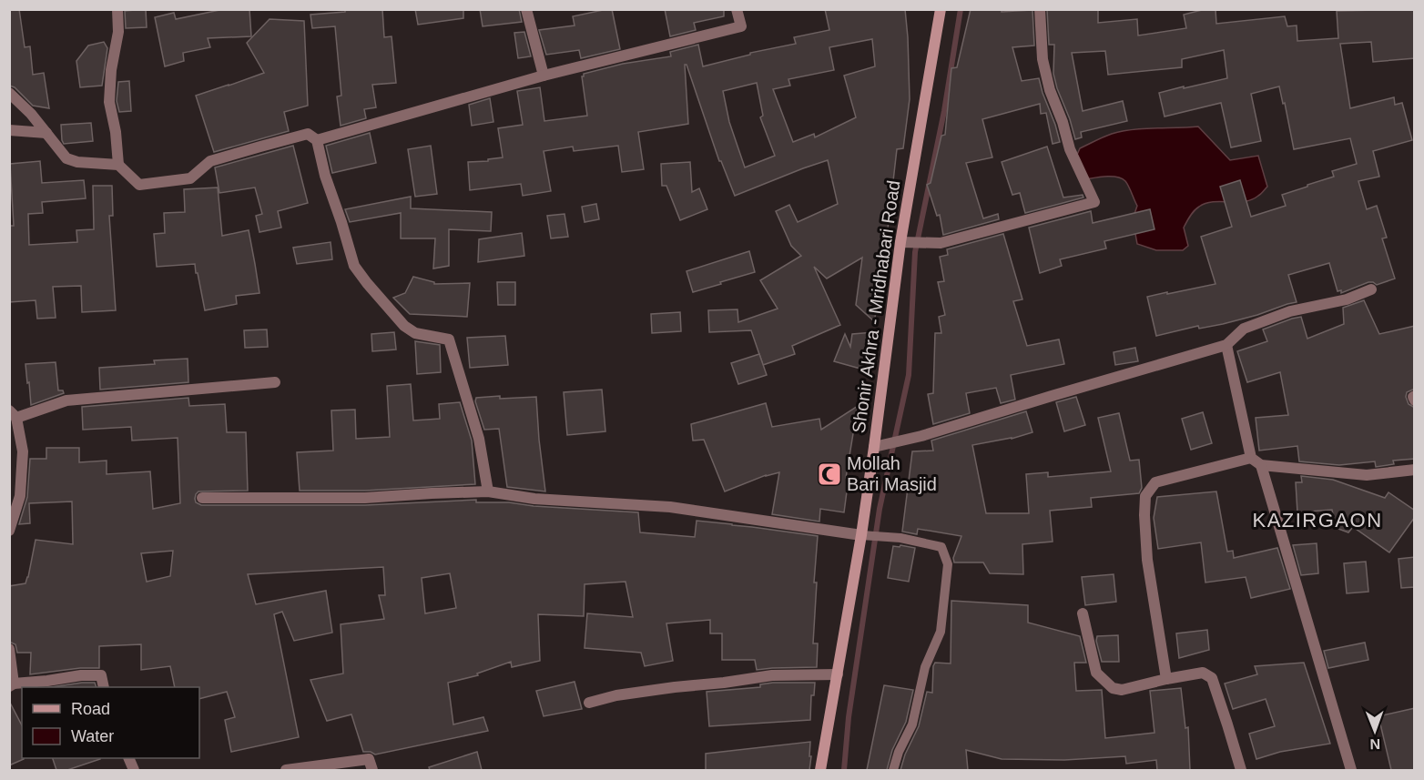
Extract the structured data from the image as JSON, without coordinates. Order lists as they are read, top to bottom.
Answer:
{
  "streets": {
    "main road": ["Shonir Akhra - Mridhabari Road"]
  },
  "districts": ["KAZIRGAON"],
  "places": {
    "mosque": ["Mollah Bari Masjid"]
  },
  "legend": ["Road", "Water"],
  "north": "bottom"
}
